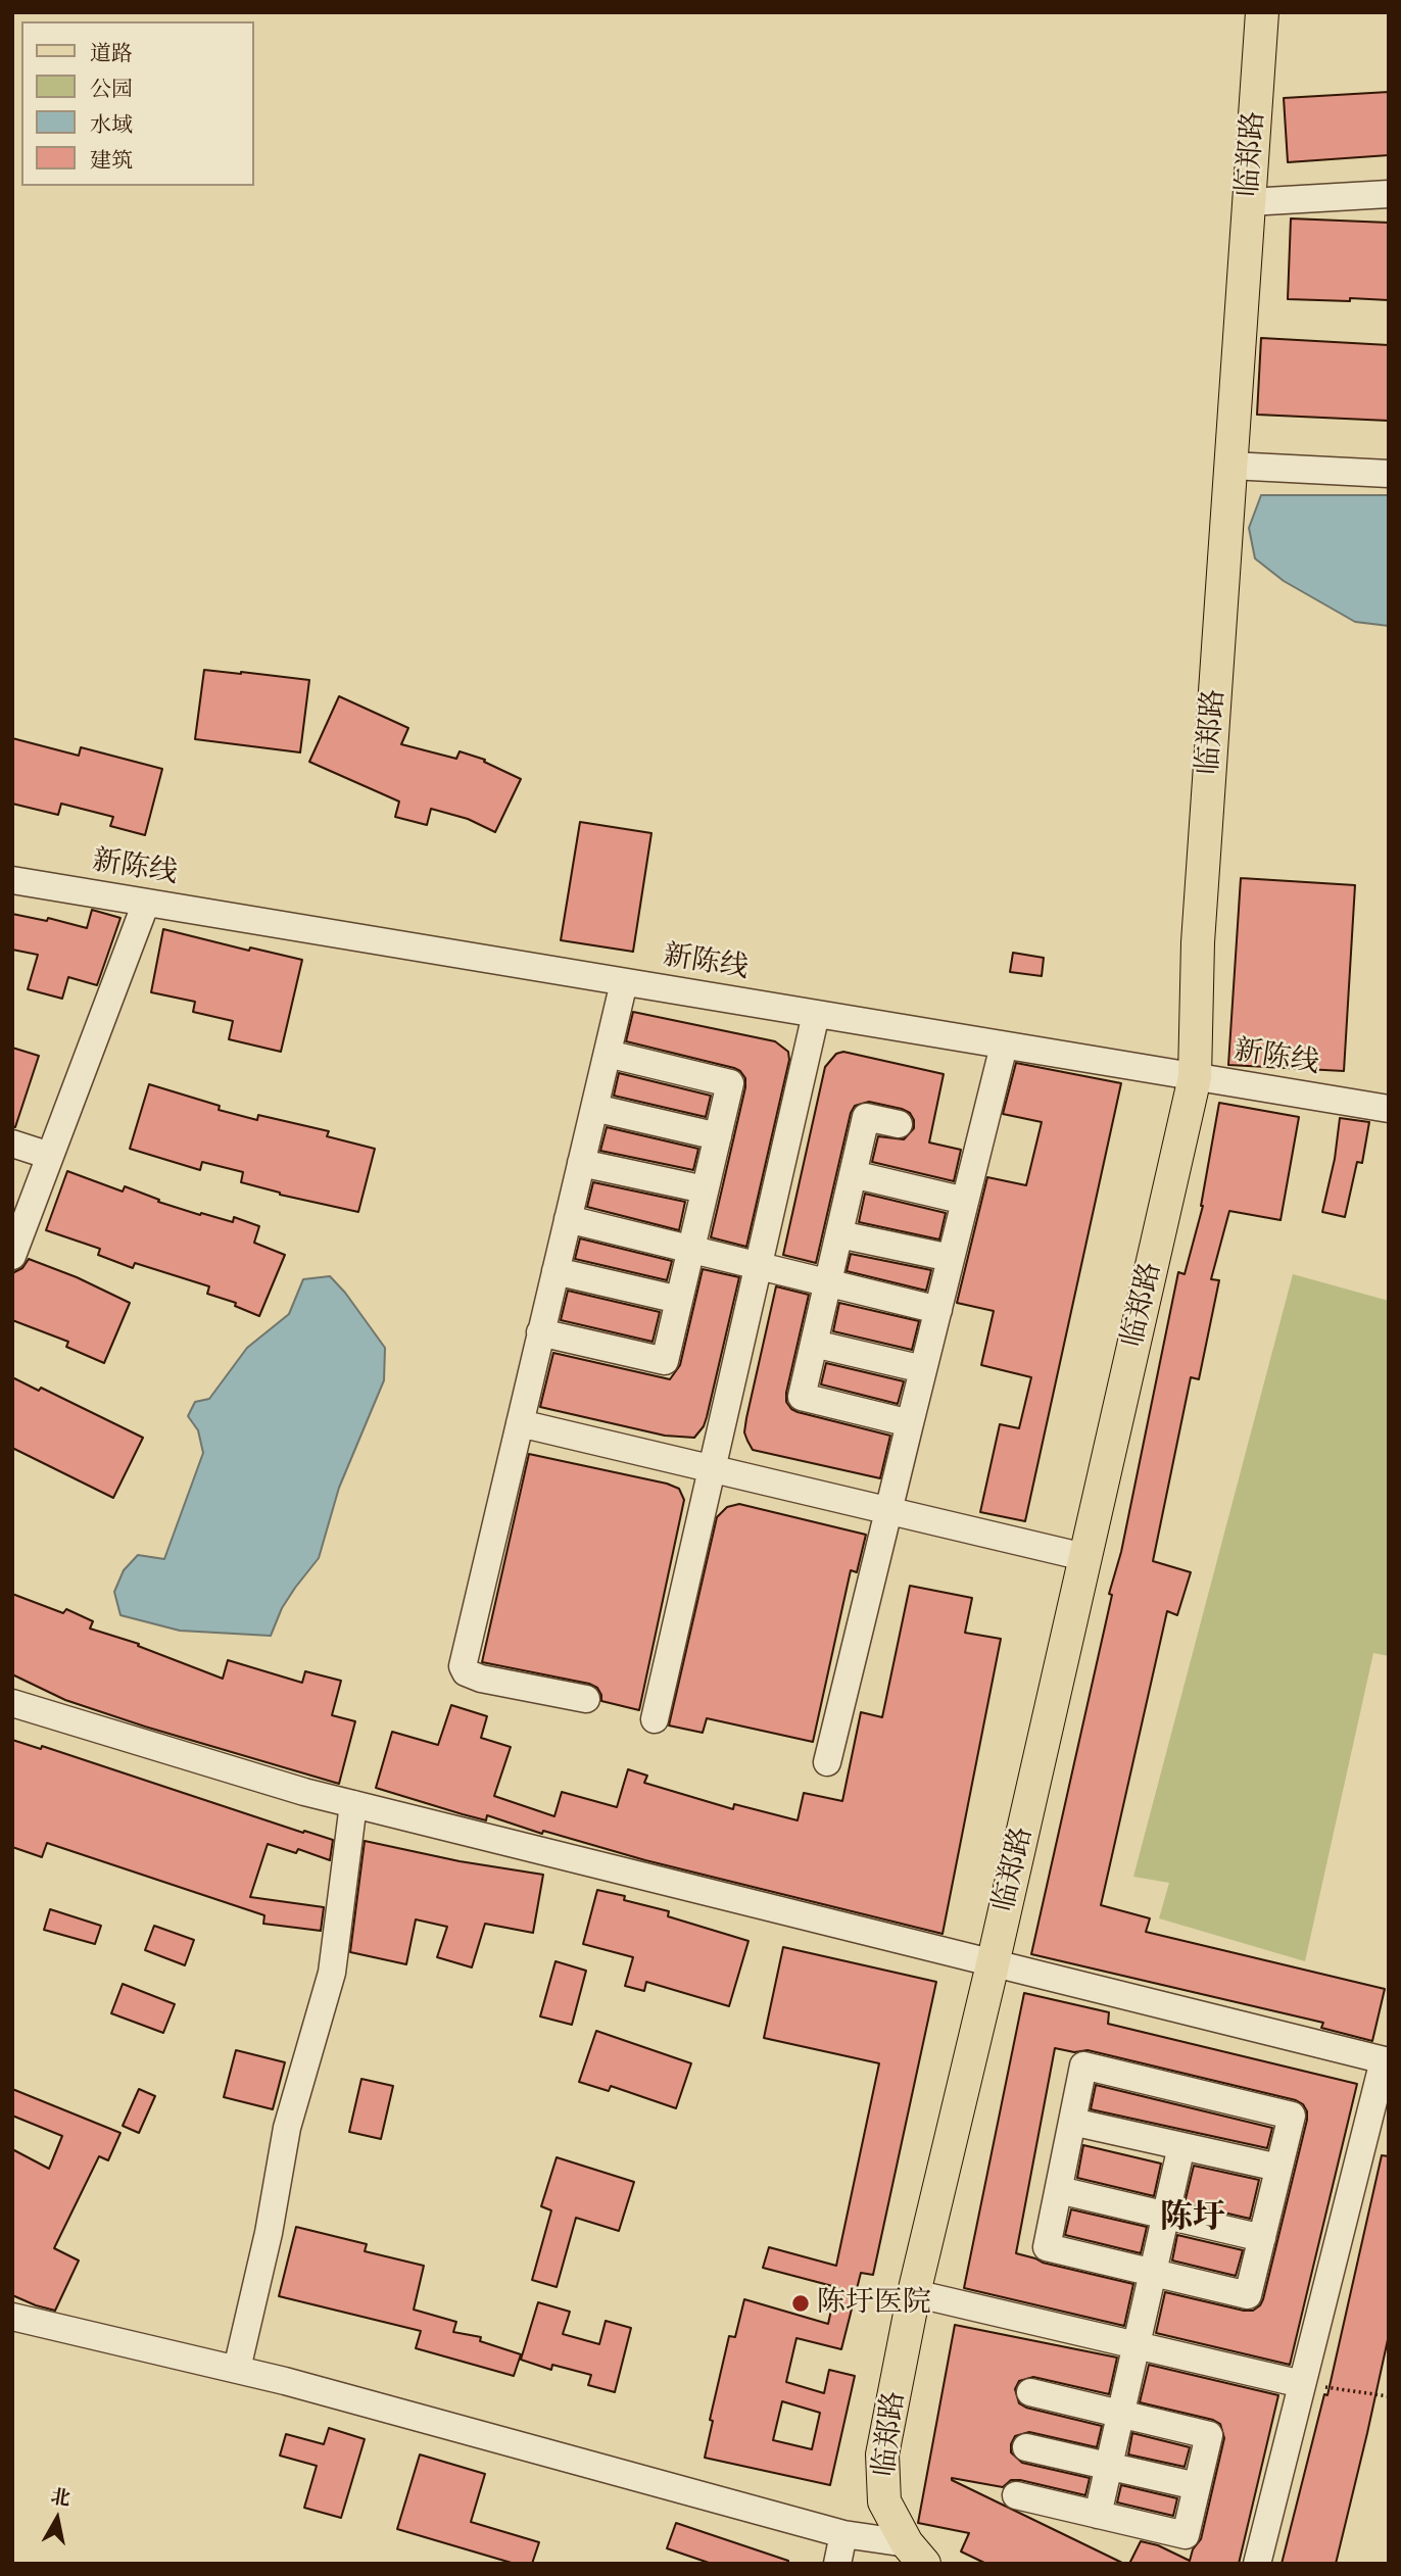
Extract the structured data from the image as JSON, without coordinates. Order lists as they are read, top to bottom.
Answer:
{
  "streets": {
    "main road": ["临郑路"],
    "street": ["新陈线"]
  },
  "crossings": [
    ["临郑路", "新陈线"]
  ],
  "districts": ["陈圩"],
  "places": ["陈圩医院"],
  "legend": [
    "道路",
    "公园",
    "水域",
    "建筑"
  ],
  "north": "top"
}
